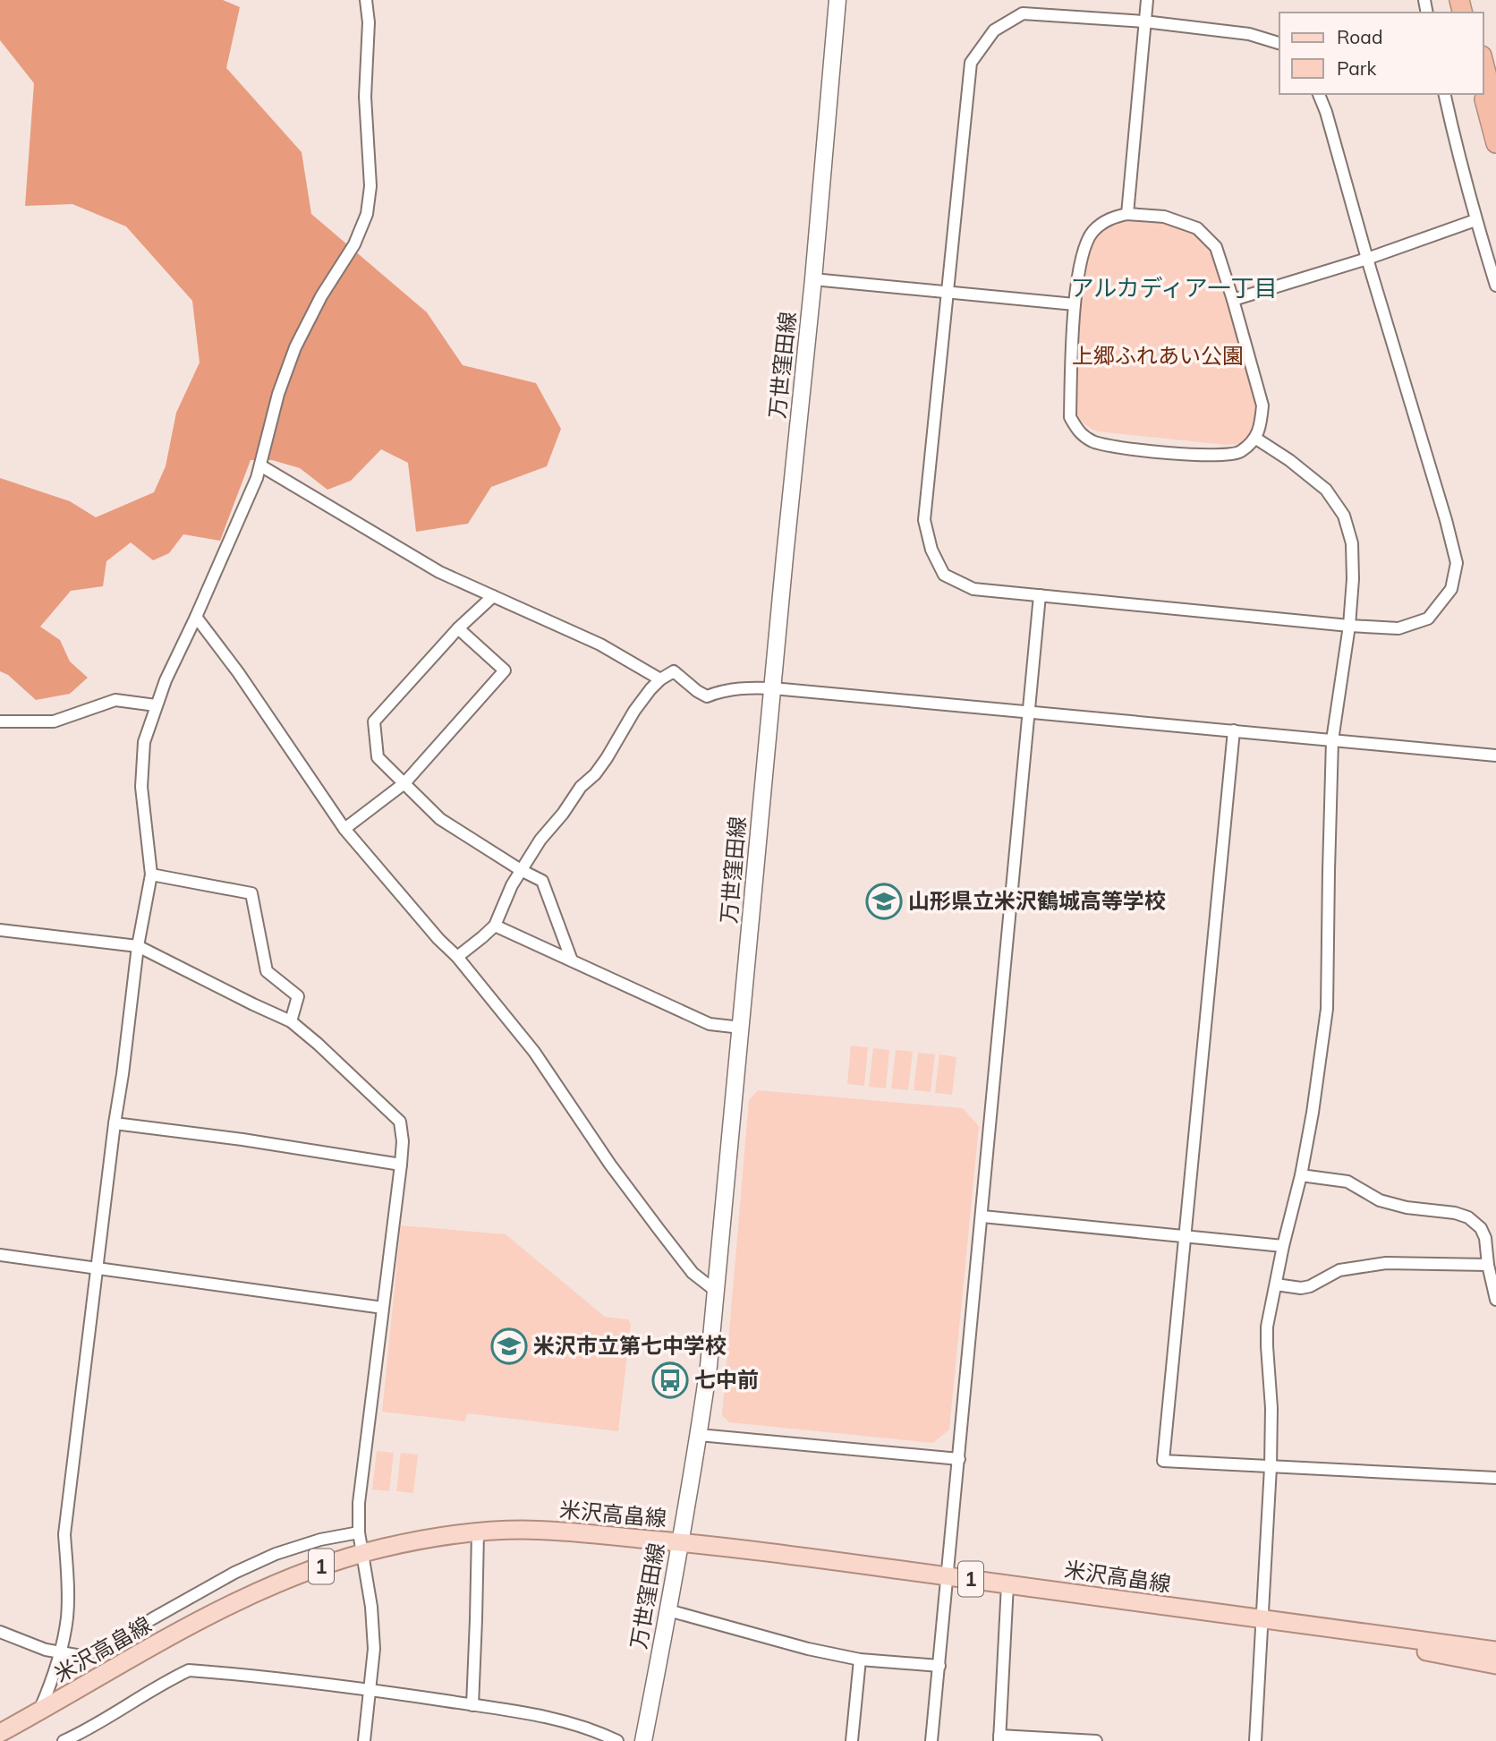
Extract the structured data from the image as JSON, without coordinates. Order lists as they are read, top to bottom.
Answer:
{
  "streets": {
    "main road": ["万世窪田線", "米沢高畠線", "1"]
  },
  "crossings": [
    ["万世窪田線", "米沢高畠線"]
  ],
  "districts": ["アルカディア一丁目"],
  "parks": ["上郷ふれあい公園"],
  "places": {
    "school or university": ["山形県立米沢鶴城高等学校", "米沢市立第七中学校"],
    "bus stop": ["七中前"]
  },
  "legend": ["Road", "Park"]
}
